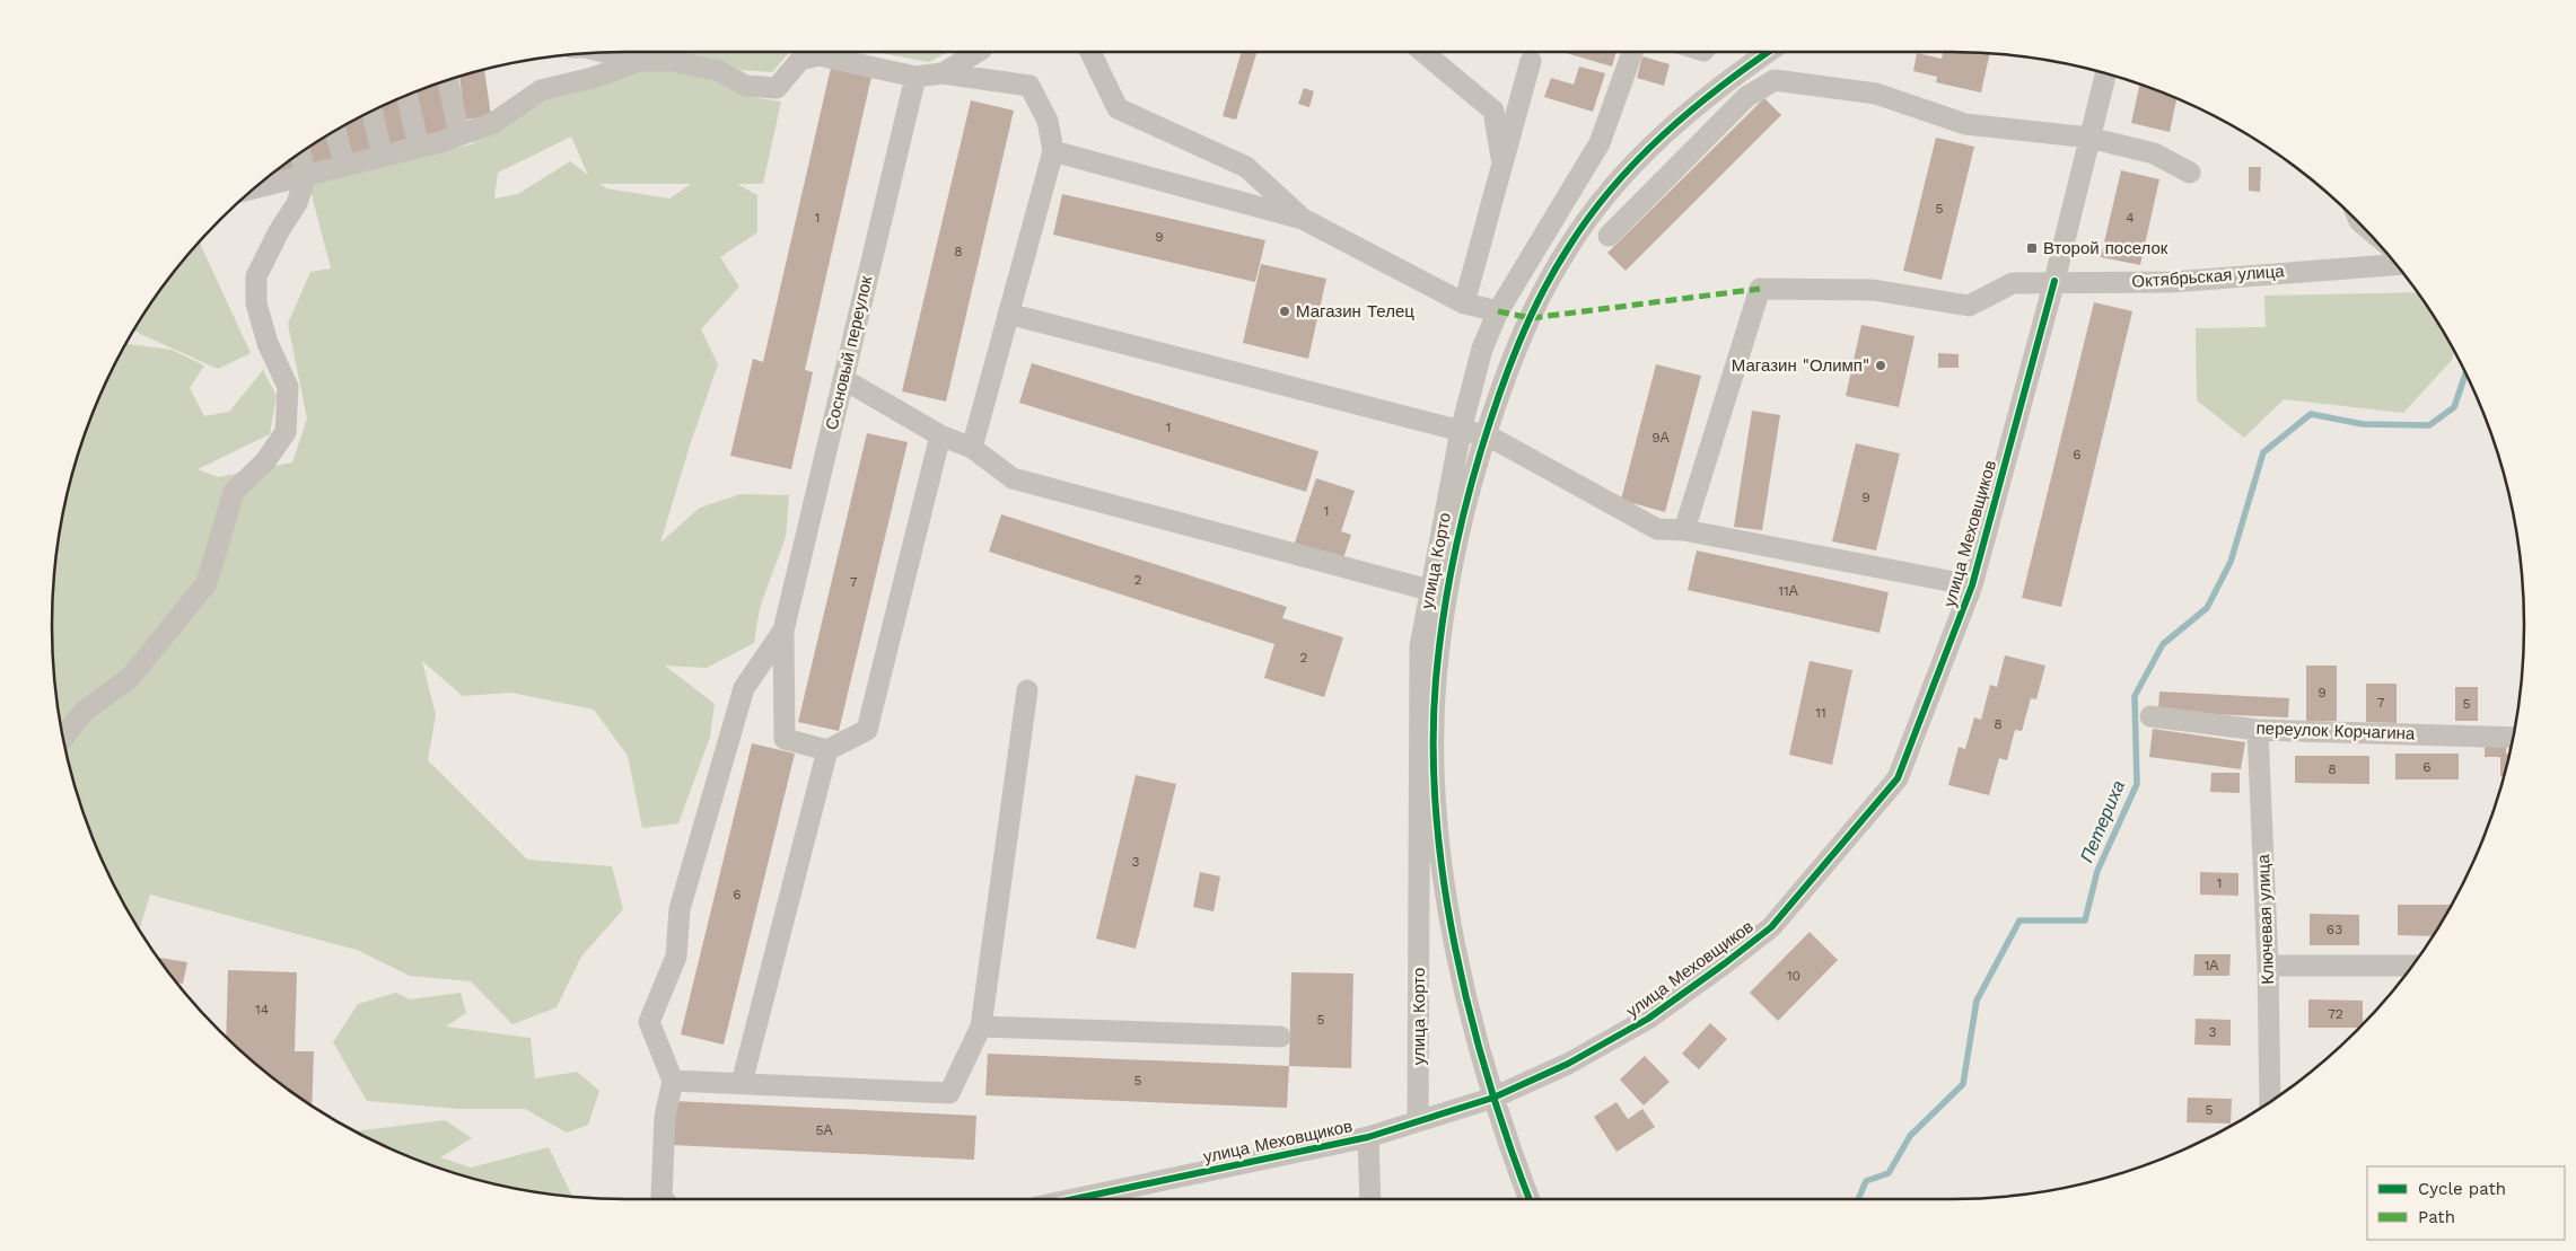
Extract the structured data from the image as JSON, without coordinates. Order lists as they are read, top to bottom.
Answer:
{
  "streets": {
    "street": [
      "Октябрьская улица",
      "Сосновый переулок",
      "улица Меховщиков",
      "улица Корто",
      "переулок Корчагина",
      "Ключевая улица"
    ]
  },
  "crossings": [
    ["Октябрьская улица", "улица Меховщиков"],
    ["улица Меховщиков", "улица Корто"],
    ["переулок Корчагина", "Ключевая улица"]
  ],
  "water": ["Петериха"],
  "places": {
    "transit": ["Второй поселок"],
    "other": ["Магазин Телец", "Магазин \"Олимп\""]
  },
  "house_numbers": [
    "5",
    "1",
    "4",
    "9",
    "8",
    "1",
    "9А",
    "6",
    "9",
    "1",
    "2",
    "7",
    "11А",
    "2",
    "9",
    "7",
    "5",
    "11",
    "8",
    "6",
    "8",
    "3",
    "1",
    "6",
    "63",
    "1А",
    "10",
    "14",
    "72",
    "5",
    "3",
    "5",
    "5",
    "5А"
  ],
  "legend": ["Cycle path", "Path"]
}
